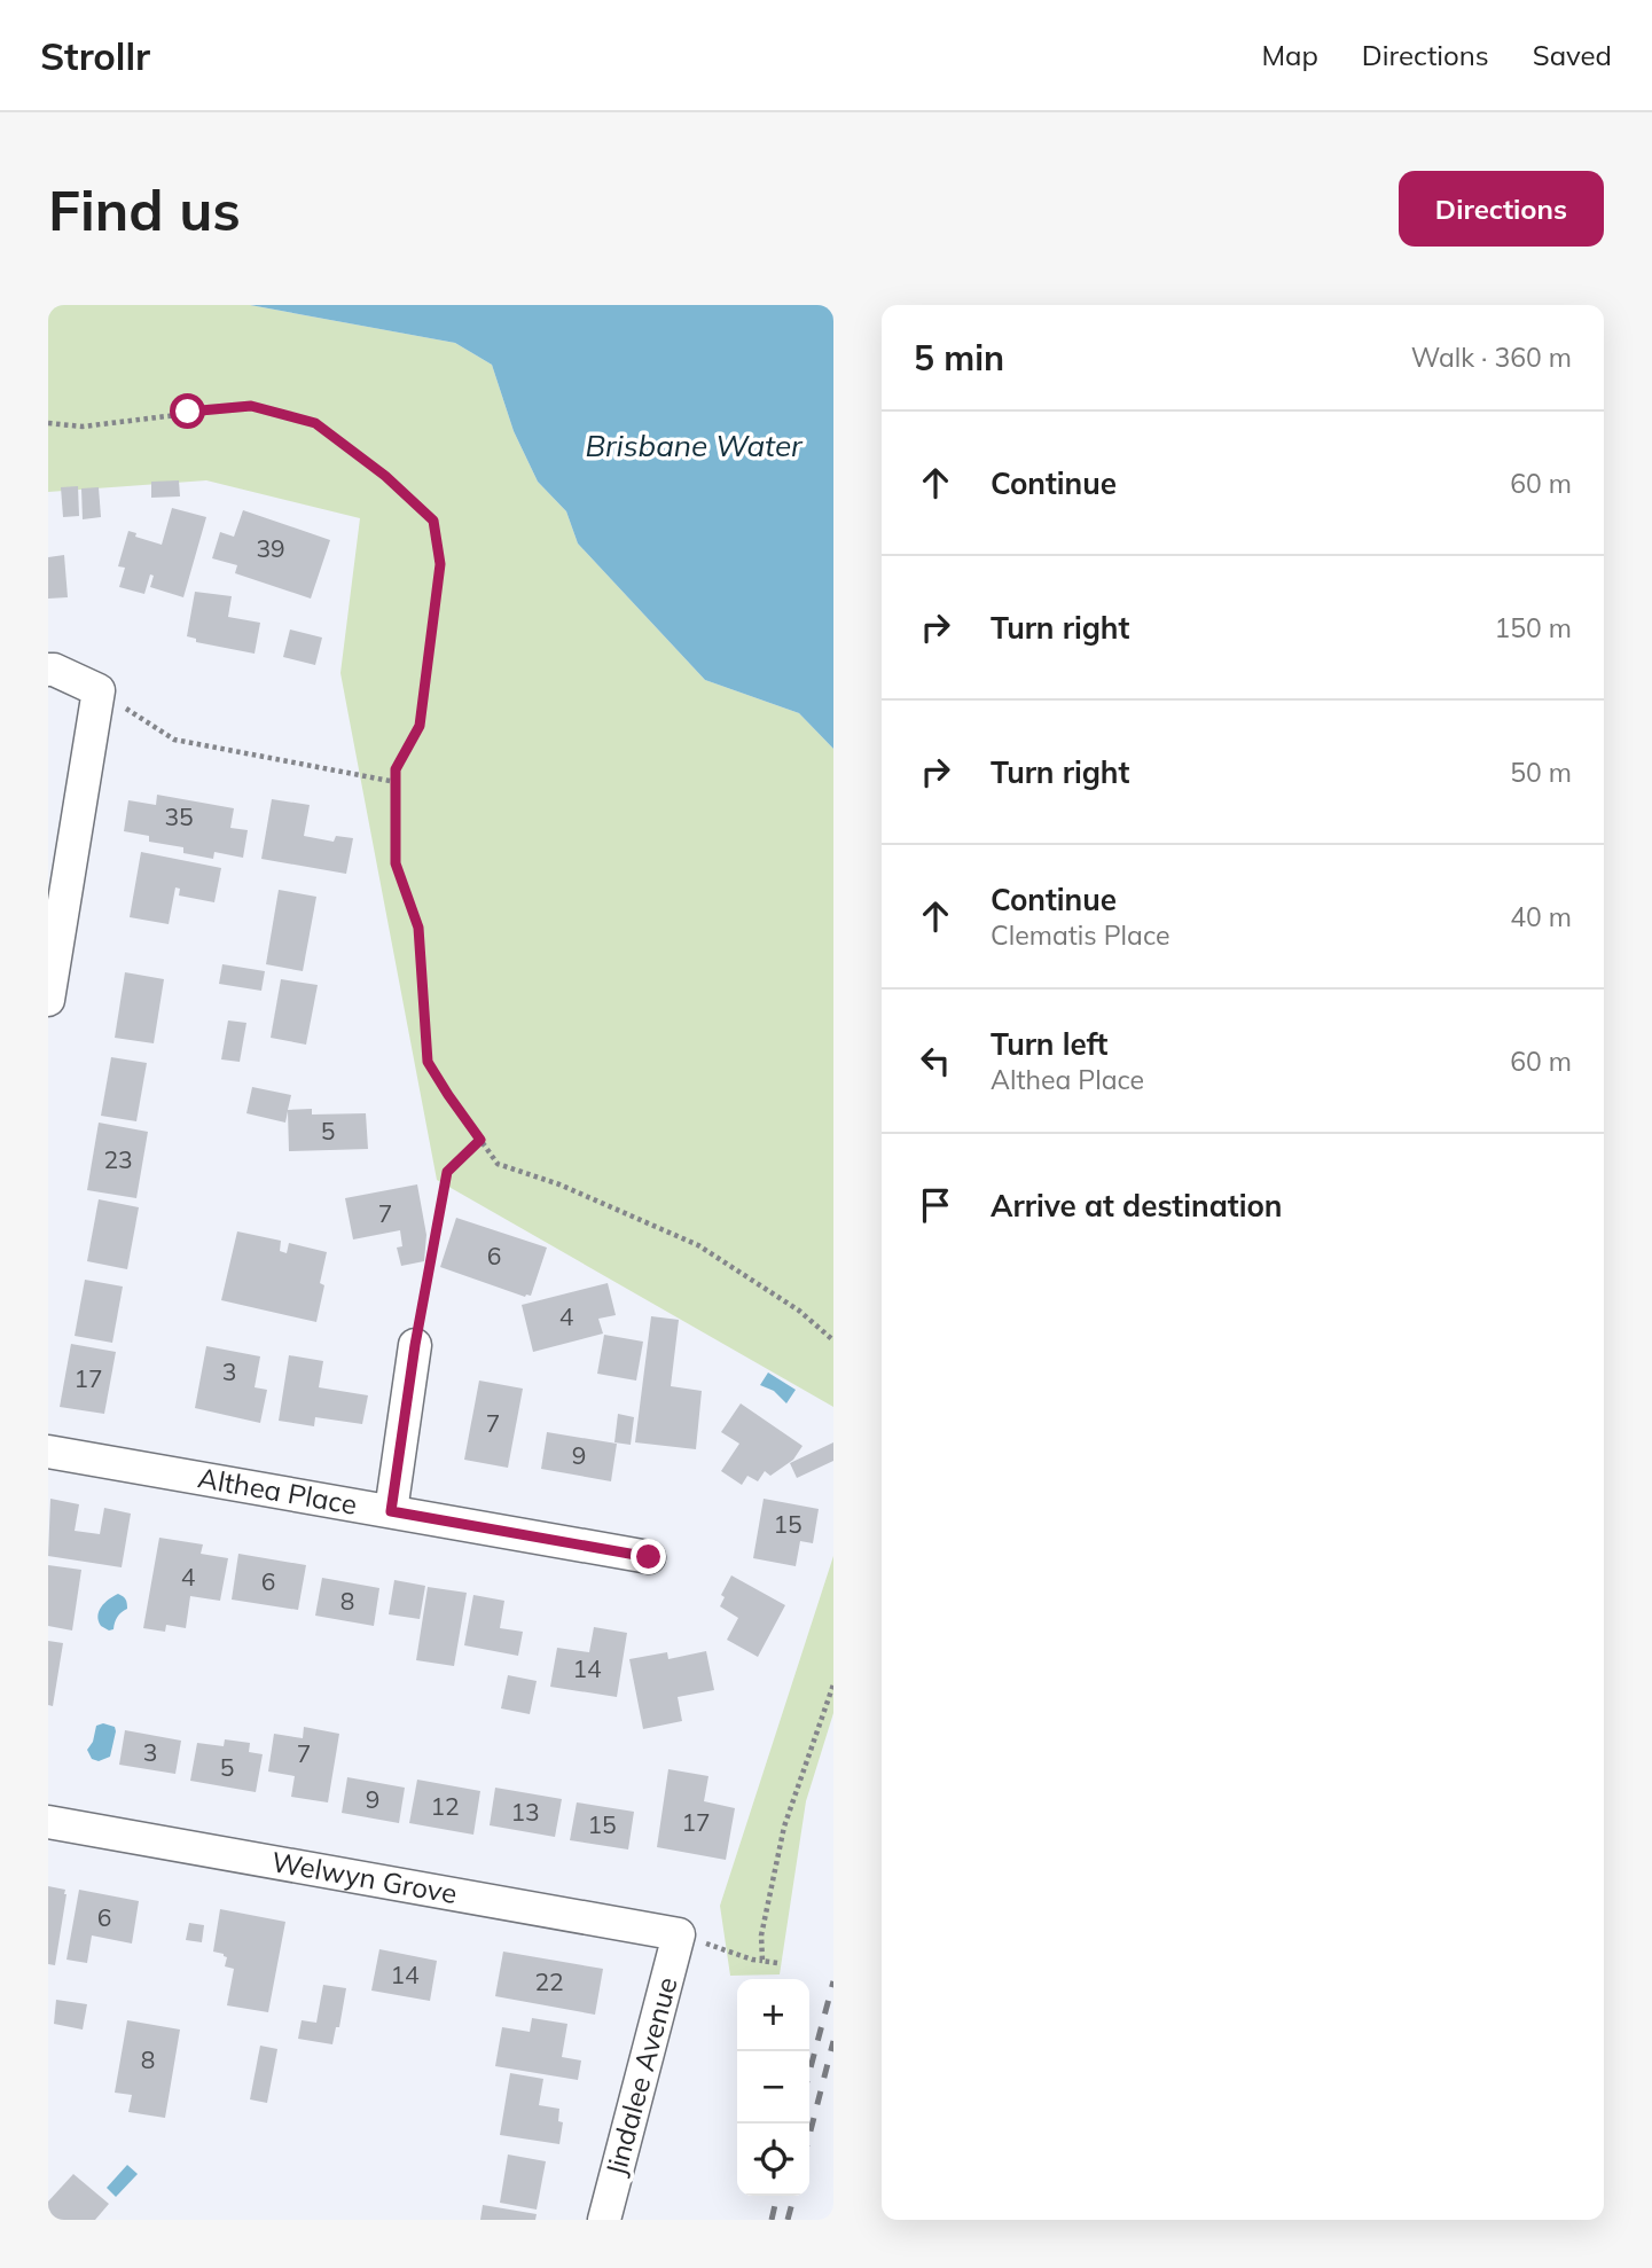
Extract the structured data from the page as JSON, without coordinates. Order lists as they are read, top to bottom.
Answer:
{
  "streets": {
    "street": ["Althea Place", "Welwyn Grove", "Jindalee Avenue"]
  },
  "crossings": [
    ["Welwyn Grove", "Jindalee Avenue"]
  ],
  "water": ["Brisbane Water"],
  "house_numbers": [
    "39",
    "35",
    "5",
    "23",
    "7",
    "6",
    "4",
    "3",
    "17",
    "7",
    "9",
    "15",
    "4",
    "6",
    "8",
    "14",
    "3",
    "7",
    "5",
    "9",
    "12",
    "13",
    "17",
    "15",
    "6",
    "14",
    "22",
    "8"
  ],
  "page": {
    "header": "Strollr",
    "nav": ["Map", "Directions", "Saved"],
    "buttons": "Directions",
    "title": "Find us",
    "heading": ["5 min", "Walk · 360 m"],
    "list": [
      ["Continue", "60 m"],
      ["Turn right", "150 m"],
      ["Turn right", "50 m"],
      ["Continue", "Clematis Place", "40 m"],
      ["Turn left", "Althea Place", "60 m"],
      "Arrive at destination"
    ],
    "map_buttons": ["+", "−"]
  }
}
